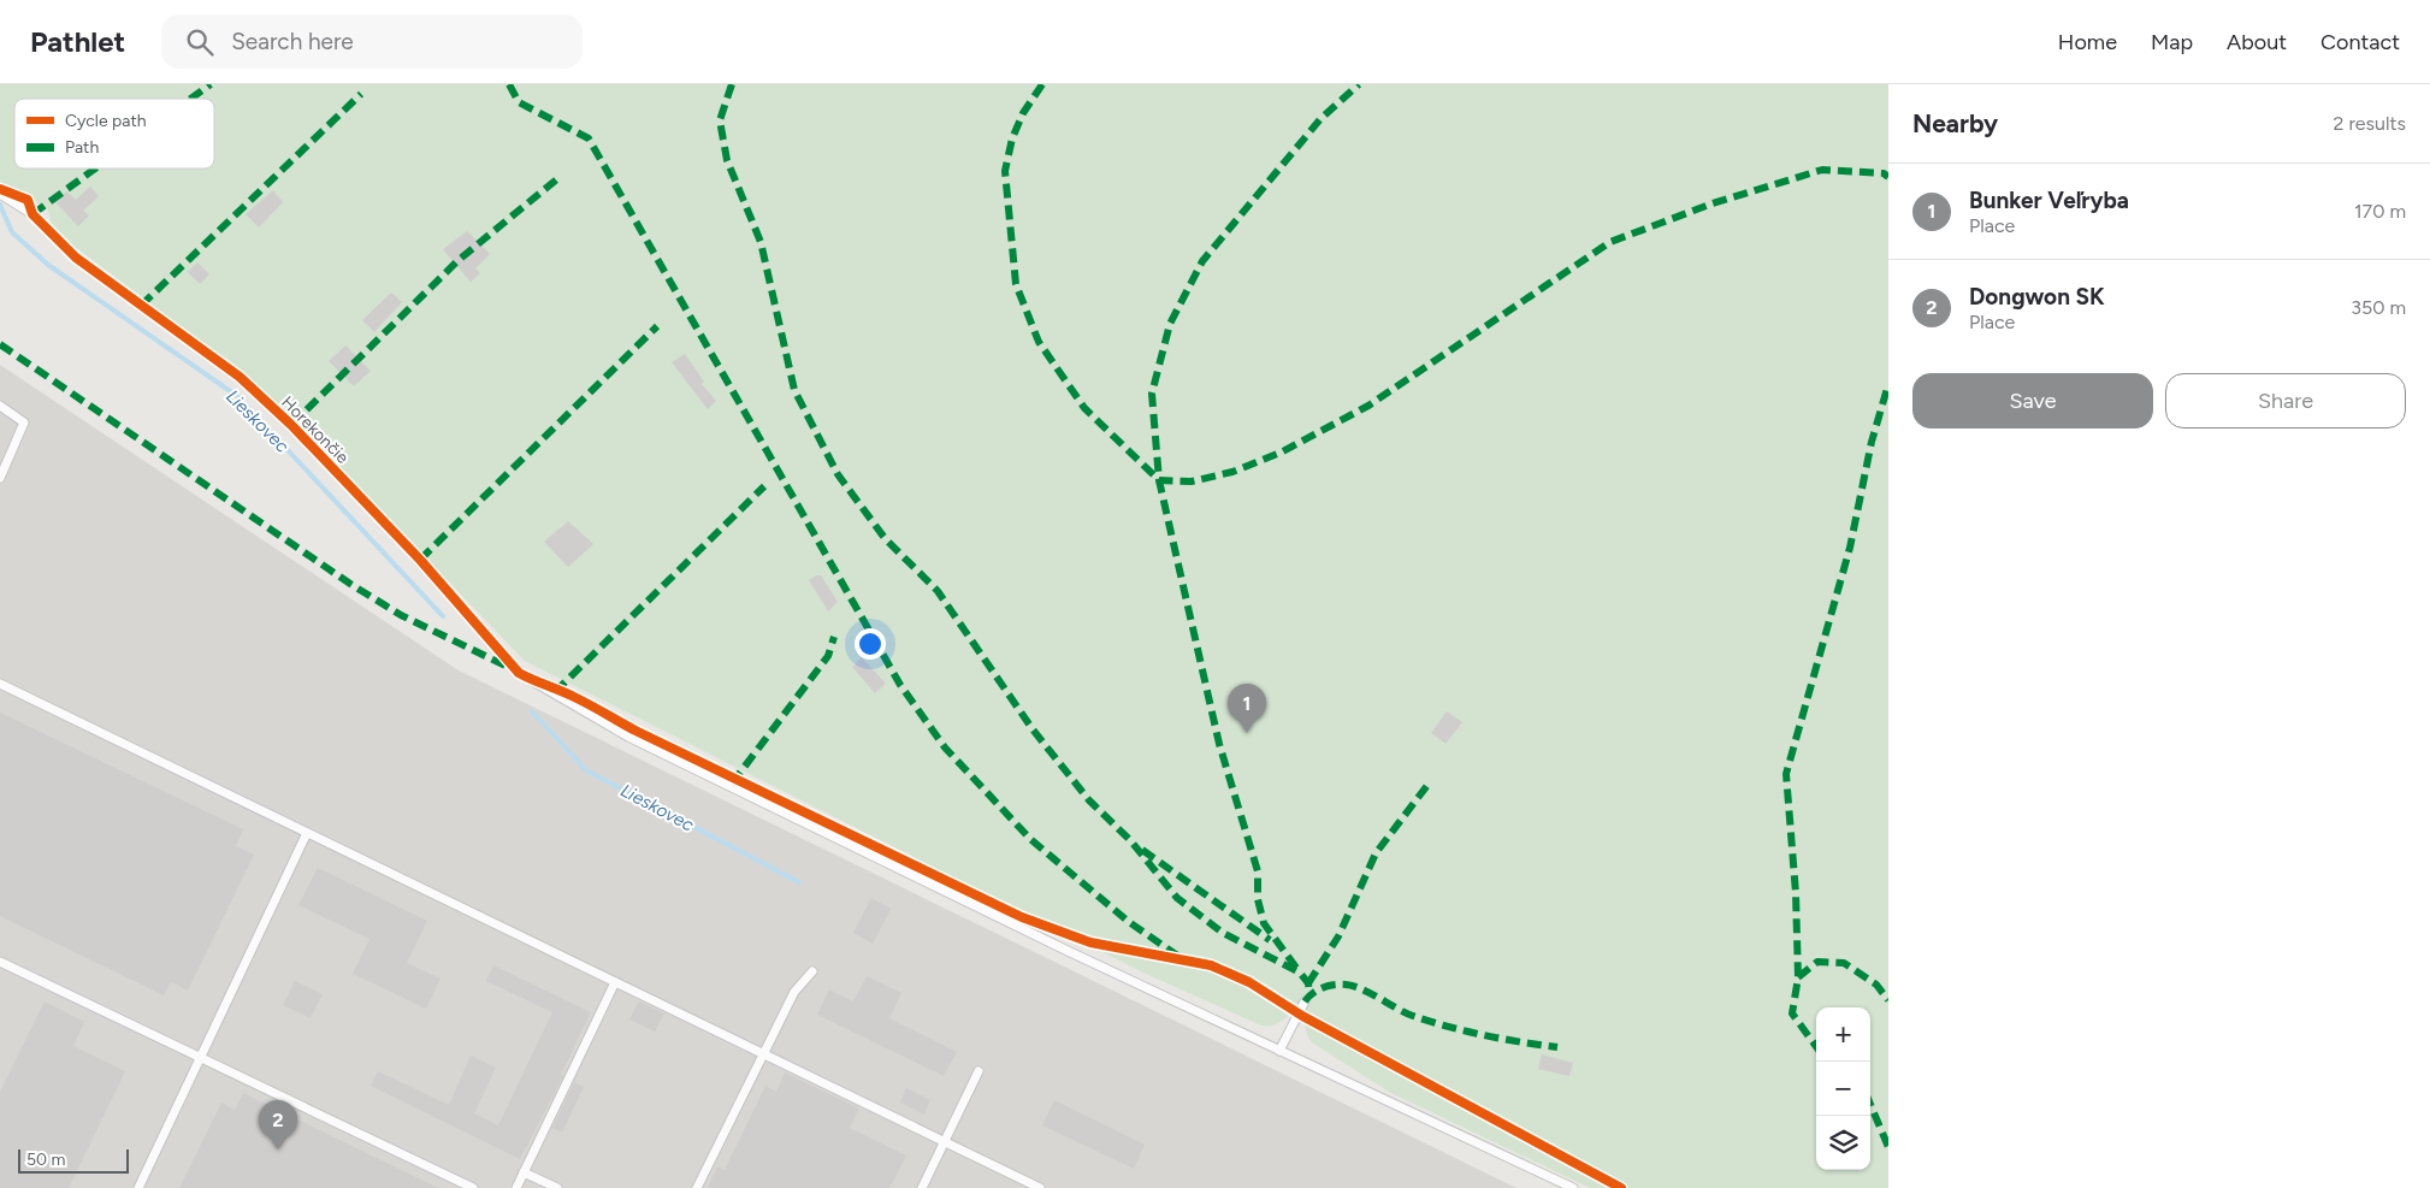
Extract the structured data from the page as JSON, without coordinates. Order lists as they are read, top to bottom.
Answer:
{
  "streets": {
    "lane": ["Horekončie"]
  },
  "water": ["Lieskovec"],
  "legend": ["Cycle path", "Path"],
  "scale_bar": "50 m",
  "page": {
    "header": "Pathlet",
    "search": "Search here",
    "nav": [
      "Home",
      "Map",
      "About",
      "Contact"
    ],
    "heading": ["Nearby", "2 results"],
    "list": [
      {
        "mark": "1",
        "name": "Bunker Veľryba",
        "note": "Place",
        "value": "170 m"
      },
      {
        "mark": "2",
        "name": "Dongwon SK",
        "note": "Place",
        "value": "350 m"
      }
    ],
    "buttons": ["Save", "Share"],
    "pins": ["1", "2"],
    "map_buttons": ["+", "−"],
    "scale": "50 m"
  }
}
